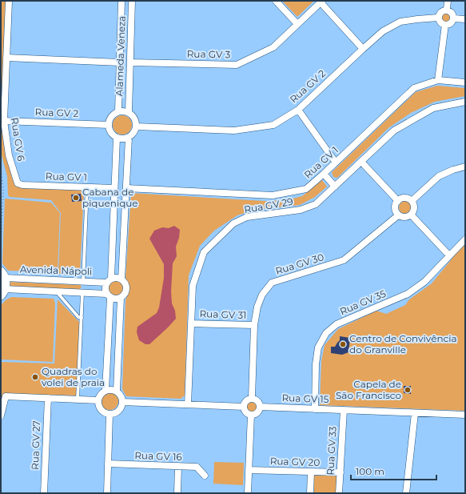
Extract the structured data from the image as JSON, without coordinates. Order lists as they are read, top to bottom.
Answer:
{
  "streets": {
    "street": [
      "Rua GV 3",
      "Alameda Veneza",
      "Rua GV 2",
      "Rua GV 6",
      "Rua GV 1",
      "Rua GV 29",
      "Rua GV 30",
      "Avenida Nápoli",
      "Rua GV 35",
      "Rua GV 31",
      "Rua GV 15",
      "Rua GV 27",
      "Rua GV 33",
      "Rua GV 16",
      "Rua GV 20"
    ]
  },
  "crossings": [
    ["Rua GV 3", "Alameda Veneza"],
    ["Alameda Veneza", "Rua GV 2"],
    ["Rua GV 2", "Rua GV 6"],
    ["Rua GV 6", "Rua GV 1"],
    ["Rua GV 29", "Rua GV 31"],
    ["Rua GV 30", "Rua GV 31"],
    ["Rua GV 30", "Rua GV 15"],
    ["Rua GV 35", "Rua GV 15"],
    ["Rua GV 15", "Rua GV 33"],
    ["Rua GV 33", "Rua GV 20"]
  ],
  "places": [
    "Cabana de piquenique",
    "Centro de Convivência do Granville",
    "Quadras do volei de praia",
    "Capela de São Francisco"
  ],
  "scale_bar": "100 m"
}
